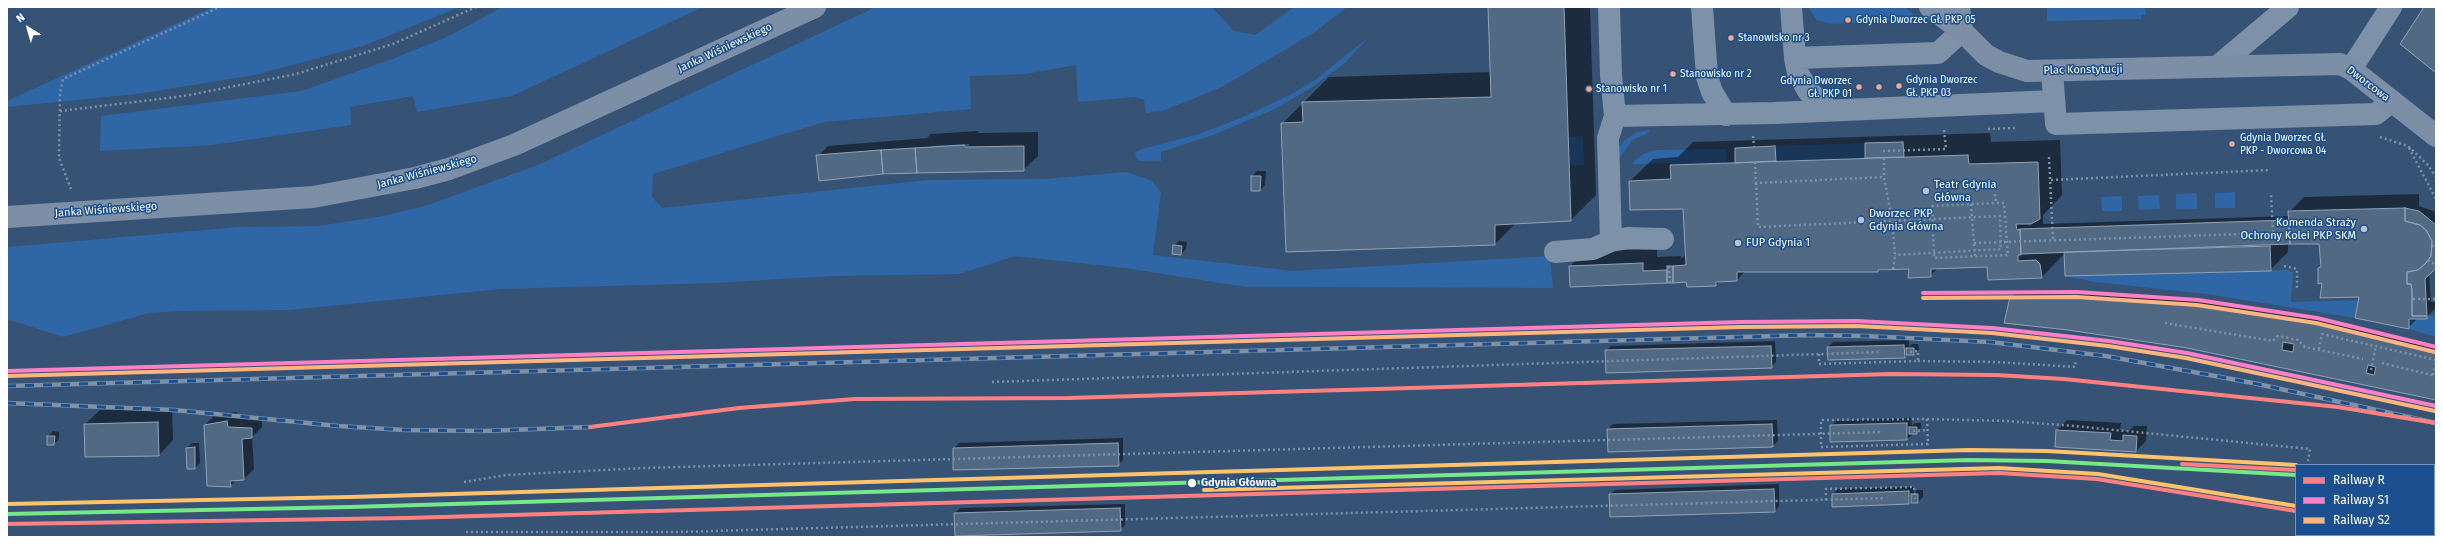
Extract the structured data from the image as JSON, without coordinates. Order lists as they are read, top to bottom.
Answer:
{
  "streets": {
    "main road": ["Janka Wiśniewskiego", "Plac Konstytucji", "Dworcowa"]
  },
  "crossings": [
    ["Plac Konstytucji", "Dworcowa"]
  ],
  "places": [
    "Gdynia Dworzec Gł. PKP 05",
    "Stanowisko nr 3",
    "Stanowisko nr 2",
    "Gdynia Dworzec Gł. PKP 03",
    "Gdynia Dworzec Gł. PKP 01",
    "Stanowisko nr 1",
    "Gdynia Dworzec Gł. PKP - Dworcowa 04",
    "Teatr Gdynia Główna",
    "Dworzec PKP Gdynia Główna",
    "Komenda Straży Ochrony Kolei PKP SKM",
    "FUP Gdynia 1",
    "Gdynia Główna"
  ],
  "lines": ["rail line S1", "rail line S2", "rail line R"],
  "legend": ["Railway R", "Railway S1", "Railway S2"],
  "north": "top left"
}
